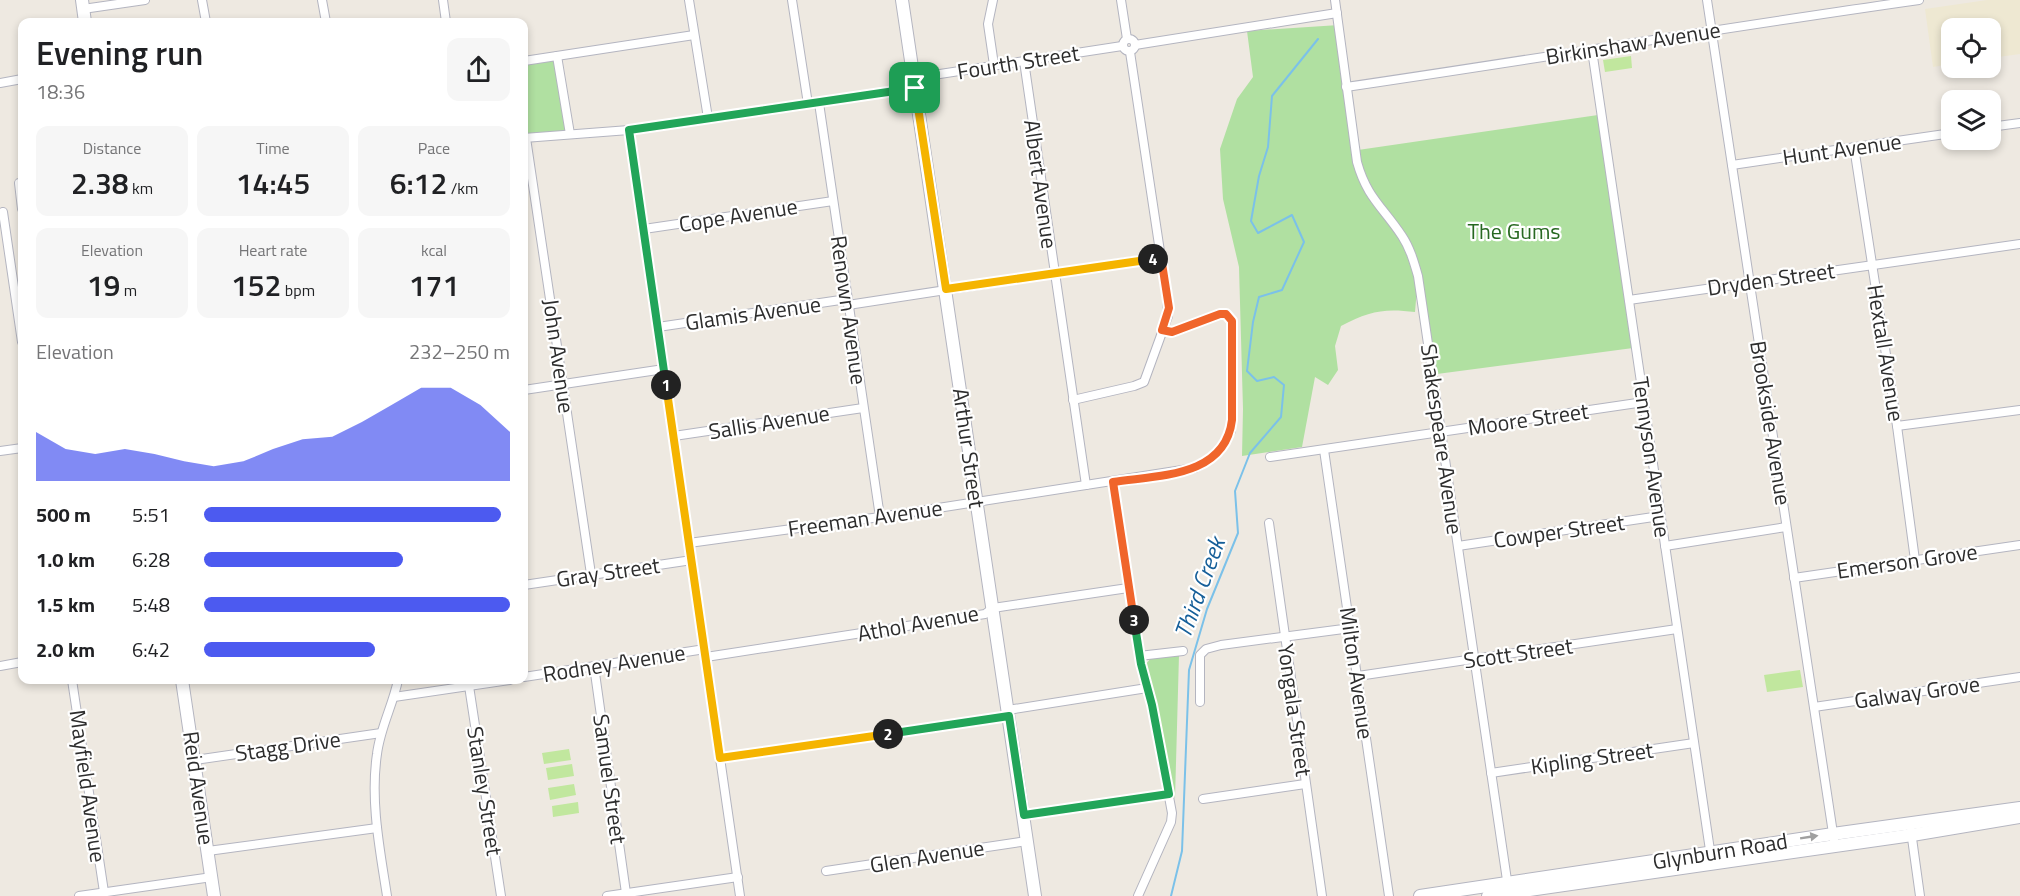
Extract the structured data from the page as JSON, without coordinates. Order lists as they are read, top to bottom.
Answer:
{
  "streets": {
    "street": [
      "Birkinshaw Avenue",
      "Fourth Street",
      "Hunt Avenue",
      "Albert Avenue",
      "Cope Avenue",
      "Dryden Street",
      "Renown Avenue",
      "Glamis Avenue",
      "Hextall Avenue",
      "John Avenue",
      "Moore Street",
      "Sallis Avenue",
      "Brookside Avenue",
      "Shakespeare Avenue",
      "Arthur Street",
      "Tennyson Avenue",
      "Freeman Avenue",
      "Cowper Street",
      "Emerson Grove",
      "Gray Street",
      "Athol Avenue",
      "Scott Street",
      "Rodney Avenue",
      "Milton Avenue",
      "Galway Grove",
      "Yongala Street",
      "Stagg Drive",
      "Kipling Street",
      "Samuel Street",
      "Mayfield Avenue",
      "Reid Avenue",
      "Stanley Street",
      "Glynburn Road",
      "Glen Avenue"
    ]
  },
  "crossings": [
    ["Birkinshaw Avenue", "Brookside Avenue"],
    ["Birkinshaw Avenue", "Shakespeare Avenue"],
    ["Birkinshaw Avenue", "Tennyson Avenue"],
    ["Fourth Street", "Albert Avenue"],
    ["Fourth Street", "Renown Avenue"],
    ["Fourth Street", "Arthur Street"],
    ["Hunt Avenue", "Hextall Avenue"],
    ["Hunt Avenue", "Brookside Avenue"],
    ["Albert Avenue", "Glamis Avenue"],
    ["Albert Avenue", "Freeman Avenue"],
    ["Cope Avenue", "Renown Avenue"],
    ["Dryden Street", "Hextall Avenue"],
    ["Dryden Street", "Brookside Avenue"],
    ["Dryden Street", "Tennyson Avenue"],
    ["Renown Avenue", "Glamis Avenue"],
    ["Renown Avenue", "Sallis Avenue"],
    ["Renown Avenue", "Freeman Avenue"],
    ["Glamis Avenue", "Arthur Street"],
    ["Hextall Avenue", "Emerson Grove"],
    ["John Avenue", "Gray Street"],
    ["Moore Street", "Shakespeare Avenue"],
    ["Moore Street", "Tennyson Avenue"],
    ["Moore Street", "Milton Avenue"],
    ["Brookside Avenue", "Emerson Grove"],
    ["Brookside Avenue", "Galway Grove"],
    ["Brookside Avenue", "Glynburn Road"],
    ["Shakespeare Avenue", "Cowper Street"],
    ["Shakespeare Avenue", "Scott Street"],
    ["Shakespeare Avenue", "Kipling Street"],
    ["Shakespeare Avenue", "Glynburn Road"],
    ["Arthur Street", "Freeman Avenue"],
    ["Arthur Street", "Athol Avenue"],
    ["Arthur Street", "Glen Avenue"],
    ["Tennyson Avenue", "Cowper Street"],
    ["Tennyson Avenue", "Scott Street"],
    ["Tennyson Avenue", "Kipling Street"],
    ["Tennyson Avenue", "Glynburn Road"],
    ["Athol Avenue", "Rodney Avenue"],
    ["Scott Street", "Milton Avenue"],
    ["Rodney Avenue", "Samuel Street"],
    ["Rodney Avenue", "Stanley Street"],
    ["Stagg Drive", "Reid Avenue"]
  ],
  "water": ["Third Creek"],
  "parks": ["The Gums"],
  "page": {
    "heading": ["Evening run", "18:36"],
    "stats": [
      ["Distance", "2.38 km"],
      ["Time", "14:45"],
      ["Pace", "6:12 /km"],
      ["Elevation", "19 m"],
      ["Heart rate", "152 bpm"],
      ["kcal", "171"]
    ],
    "pins": [
      "4",
      "1",
      "3",
      "2"
    ],
    "chart": ["Elevation", "232–250 m"],
    "list": [
      {
        "name": "500 m",
        "note": "5:51"
      },
      {
        "name": "1.0 km",
        "note": "6:28"
      },
      {
        "name": "1.5 km",
        "note": "5:48"
      },
      {
        "name": "2.0 km",
        "note": "6:42"
      }
    ]
  }
}
